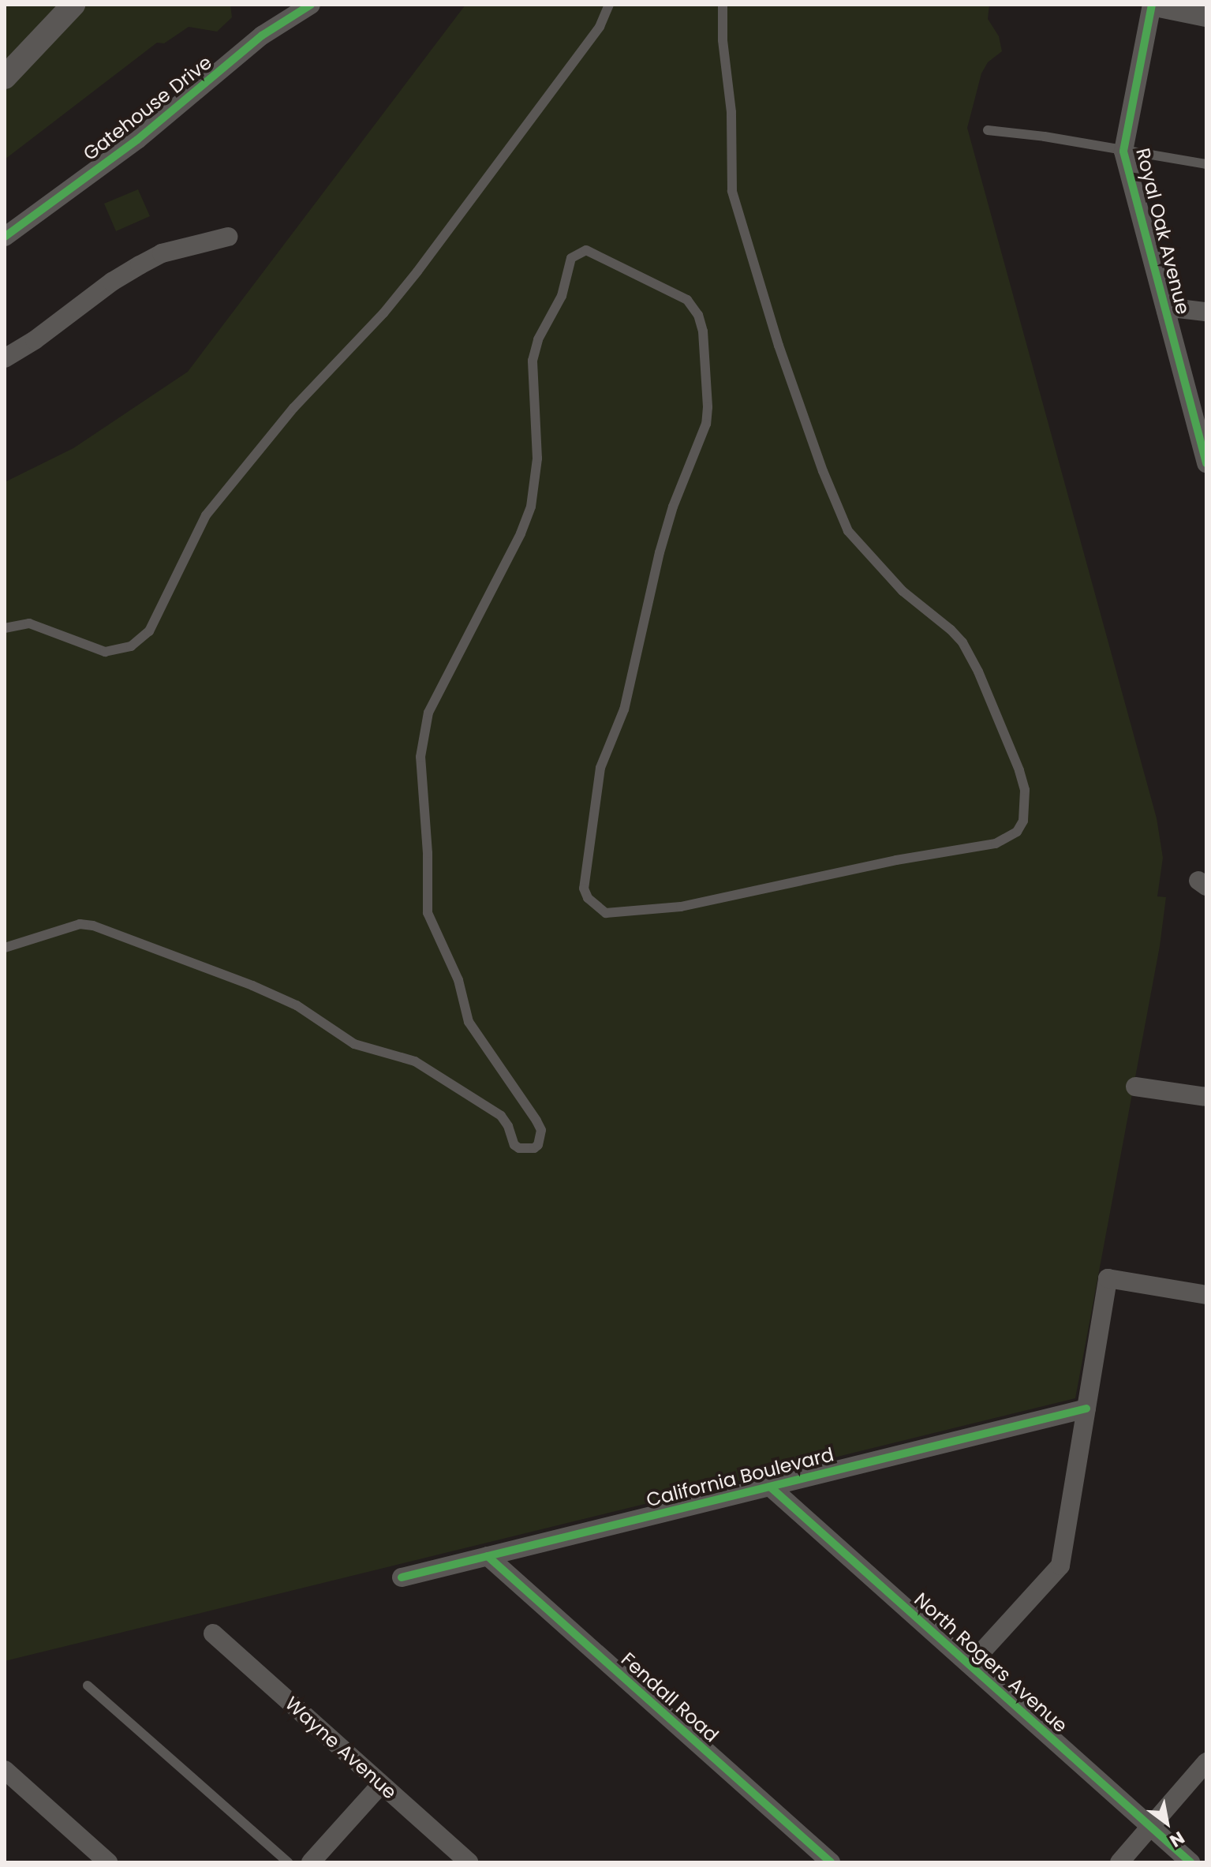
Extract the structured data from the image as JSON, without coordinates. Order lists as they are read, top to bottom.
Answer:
{
  "streets": {
    "street": [
      "Gatehouse Drive",
      "Royal Oak Avenue",
      "California Boulevard",
      "North Rogers Avenue",
      "Fendall Road",
      "Wayne Avenue"
    ]
  },
  "crossings": [
    ["California Boulevard", "North Rogers Avenue"],
    ["California Boulevard", "Fendall Road"]
  ],
  "north": "bottom right"
}
